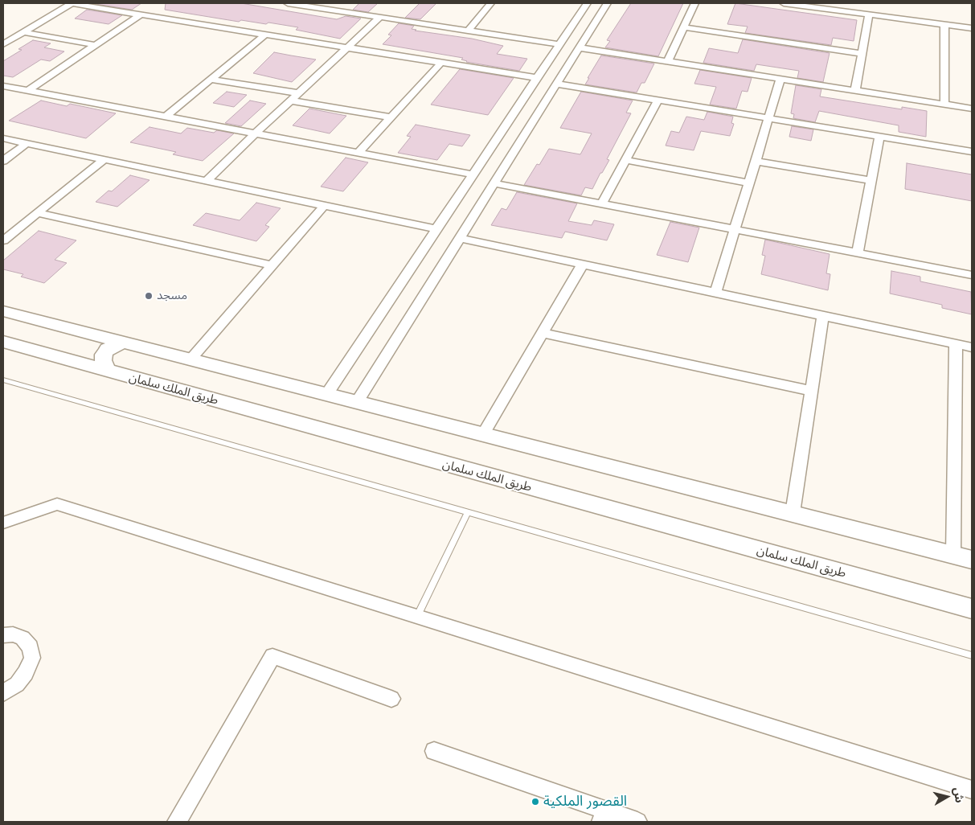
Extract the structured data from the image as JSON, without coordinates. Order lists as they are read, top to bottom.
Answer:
{
  "streets": {
    "main road": ["طريق الملك سلمان"]
  },
  "places": ["مسجد", "القصور الملكية"],
  "north": "right"
}
